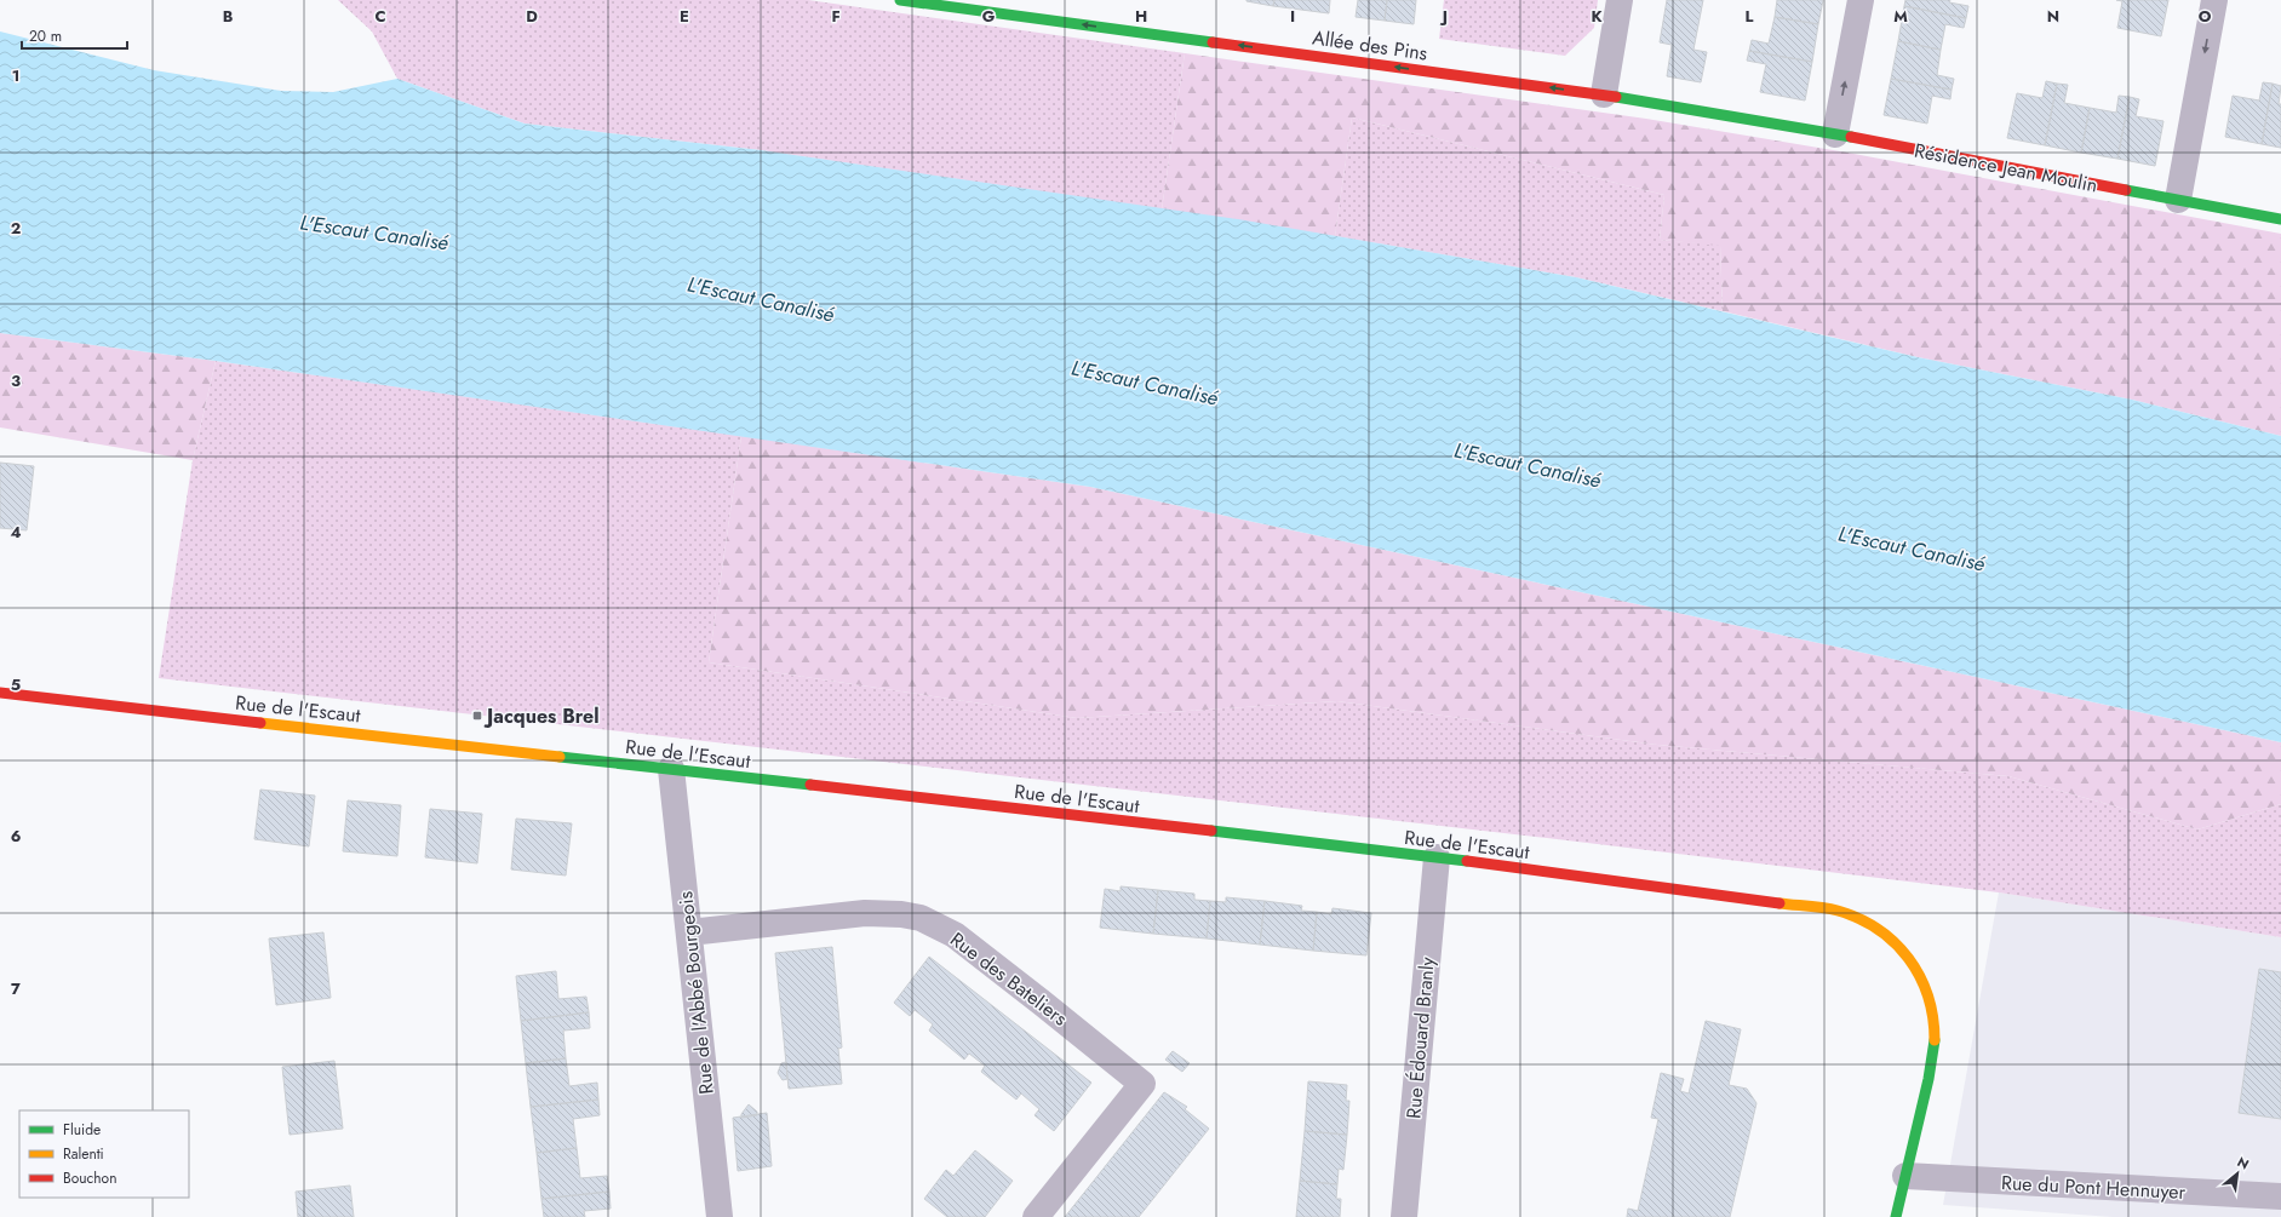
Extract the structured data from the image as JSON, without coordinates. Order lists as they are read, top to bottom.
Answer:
{
  "streets": {
    "street": [
      "Allée des Pins",
      "Résidence Jean Moulin",
      "Rue de l'Escaut",
      "Rue des Bateliers",
      "Rue de l'Abbé Bourgeois",
      "Rue Édouard Branly",
      "Rue du Pont Hennuyer"
    ]
  },
  "crossings": [
    ["Allée des Pins", "Résidence Jean Moulin"],
    ["Rue de l'Escaut", "Rue de l'Abbé Bourgeois"],
    ["Rue de l'Escaut", "Rue Édouard Branly"],
    ["Rue de l'Escaut", "Rue du Pont Hennuyer"],
    ["Rue des Bateliers", "Rue de l'Abbé Bourgeois"]
  ],
  "one_way": ["Allée des Pins"],
  "water": ["L'Escaut Canalisé"],
  "places": {
    "transit": ["Jacques Brel"]
  },
  "legend": ["Fluide", "Ralenti", "Bouchon"],
  "scale_bar": "20 m",
  "north": "top right",
  "grid": {
    "columns": [
      "B",
      "C",
      "D",
      "E",
      "F",
      "G",
      "H",
      "I",
      "J",
      "K",
      "L",
      "M",
      "N",
      "O"
    ],
    "rows": [
      "1",
      "2",
      "3",
      "4",
      "5",
      "6",
      "7"
    ]
  }
}
